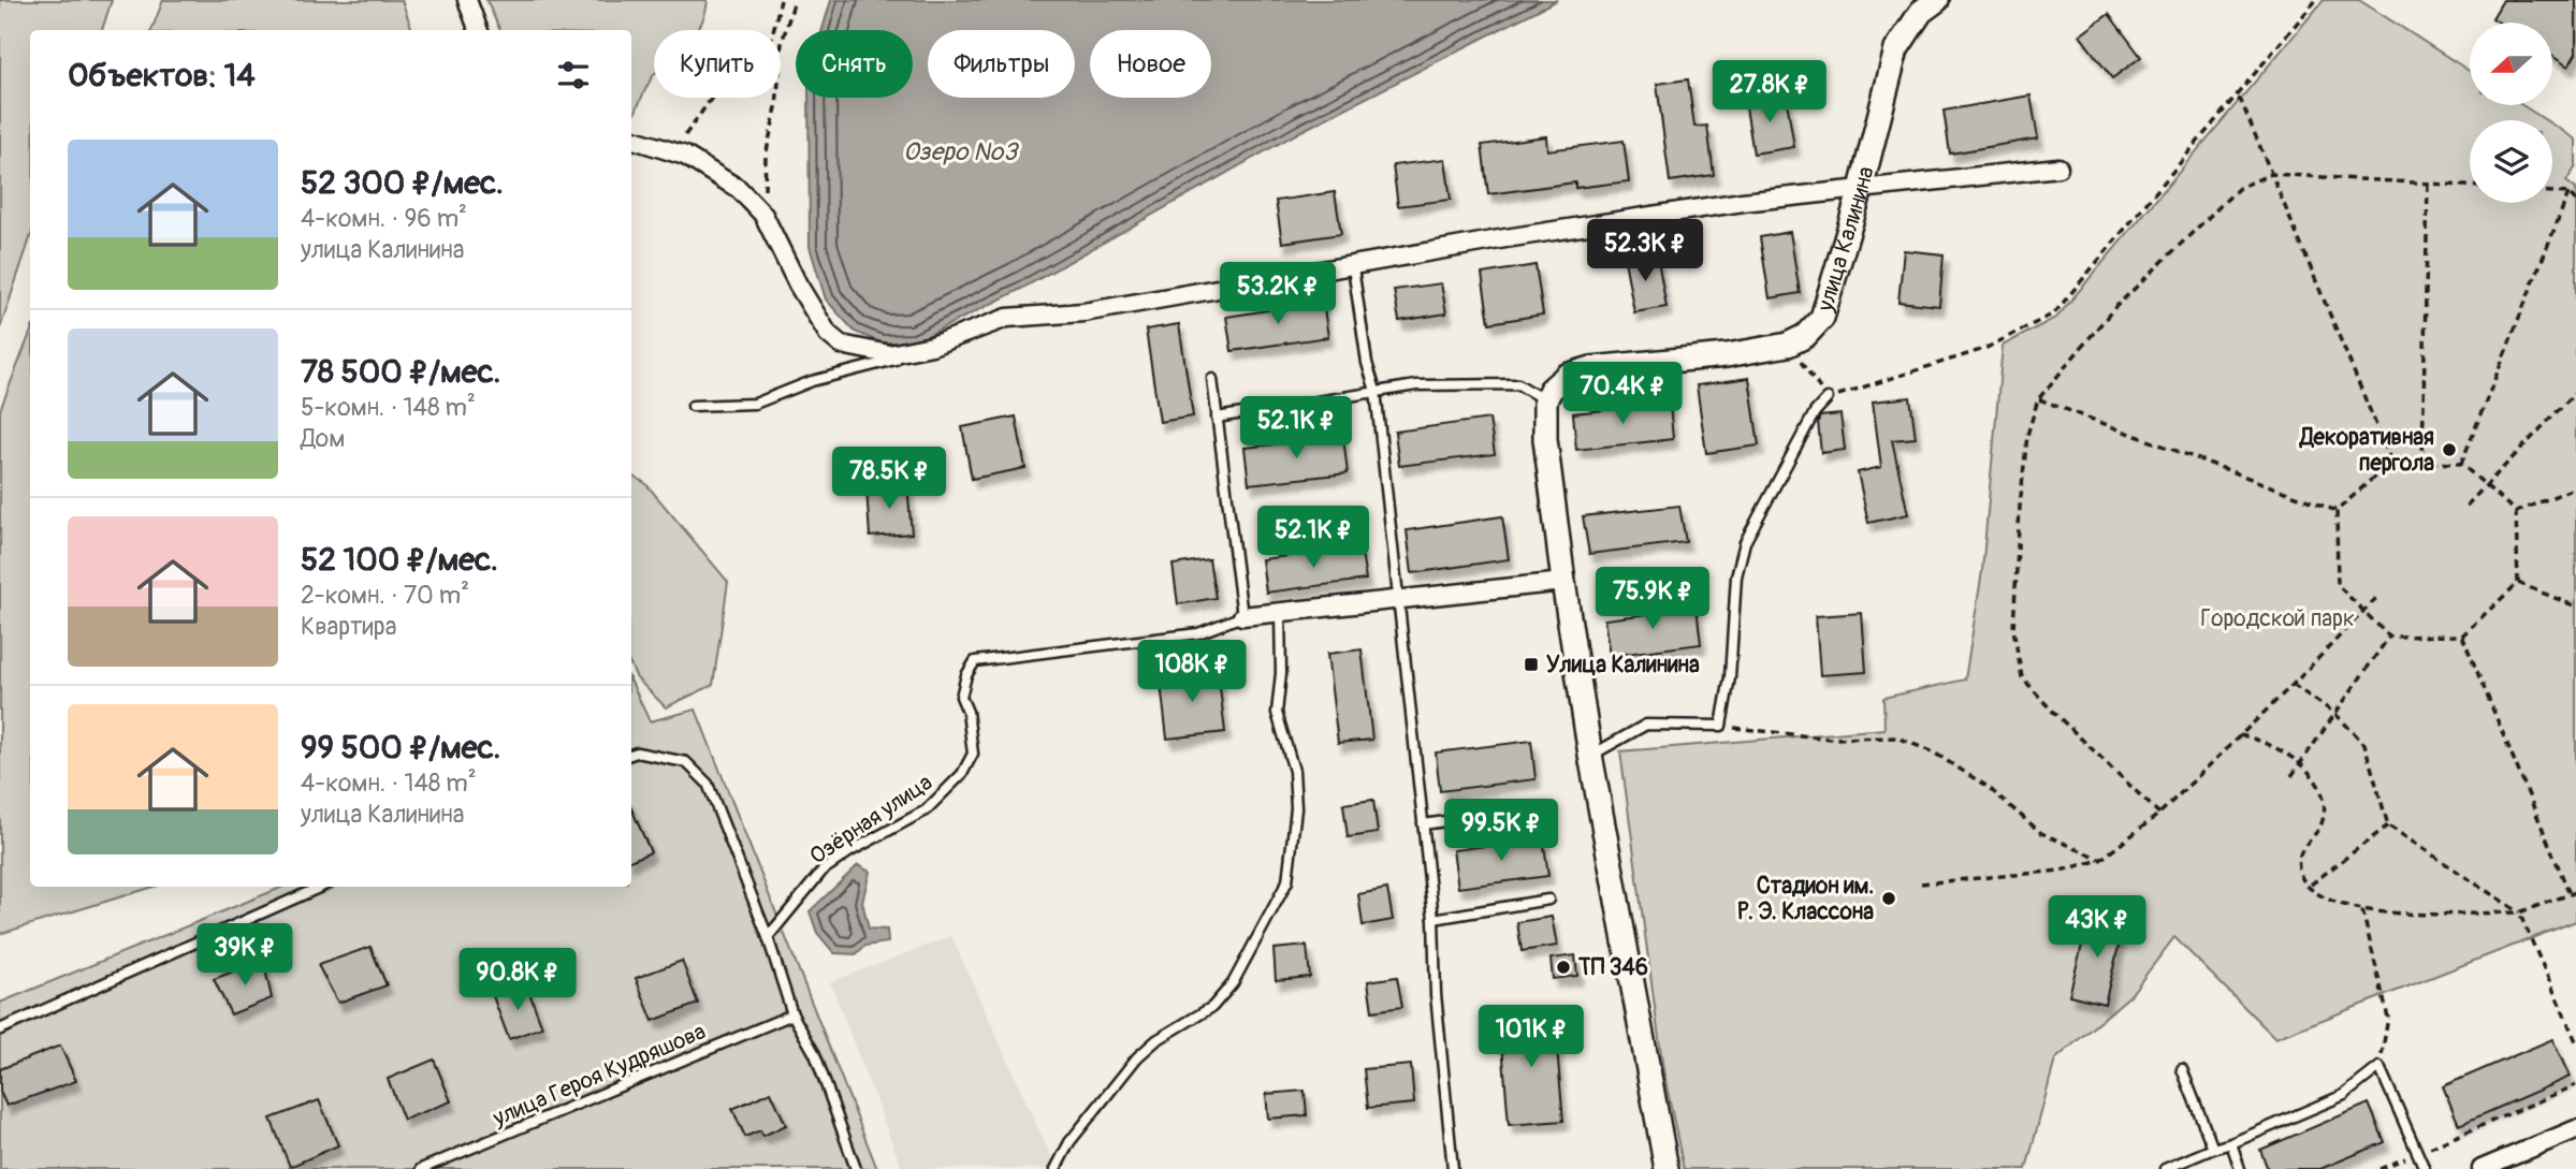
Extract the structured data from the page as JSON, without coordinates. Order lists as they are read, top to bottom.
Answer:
{
  "streets": {
    "street": ["улица Калинина"],
    "lane": ["Озёрная улица", "улица Героя Кудряшова"]
  },
  "water": ["Озеро №3"],
  "parks": ["Городской парк"],
  "places": {
    "other": ["Декоративная пергола", "Стадион им. Р. Э. Классона", "ТП 346"],
    "transit": ["Улица Калинина"]
  },
  "north": "left",
  "page": {
    "chip": [
      "Купить",
      "Снять",
      "Фильтры",
      "Новое"
    ],
    "heading": "Объектов: 14",
    "price": [
      "27.8K ₽",
      "52.3K ₽",
      "53.2K ₽",
      "70.4K ₽",
      "52.1K ₽",
      "78.5K ₽",
      "52.1K ₽",
      "75.9K ₽",
      "108K ₽",
      "99.5K ₽",
      "43K ₽",
      "39K ₽",
      "90.8K ₽",
      "101K ₽"
    ],
    "list": [
      {
        "name": "52 300 ₽/мес.",
        "note": "4-комн. · 96 m² · улица Калинина"
      },
      {
        "name": "78 500 ₽/мес.",
        "note": "5-комн. · 148 m² · Дом"
      },
      {
        "name": "52 100 ₽/мес.",
        "note": "2-комн. · 70 m² · Квартира"
      },
      {
        "name": "99 500 ₽/мес.",
        "note": "4-комн. · 148 m² · улица Калинина"
      }
    ]
  }
}
